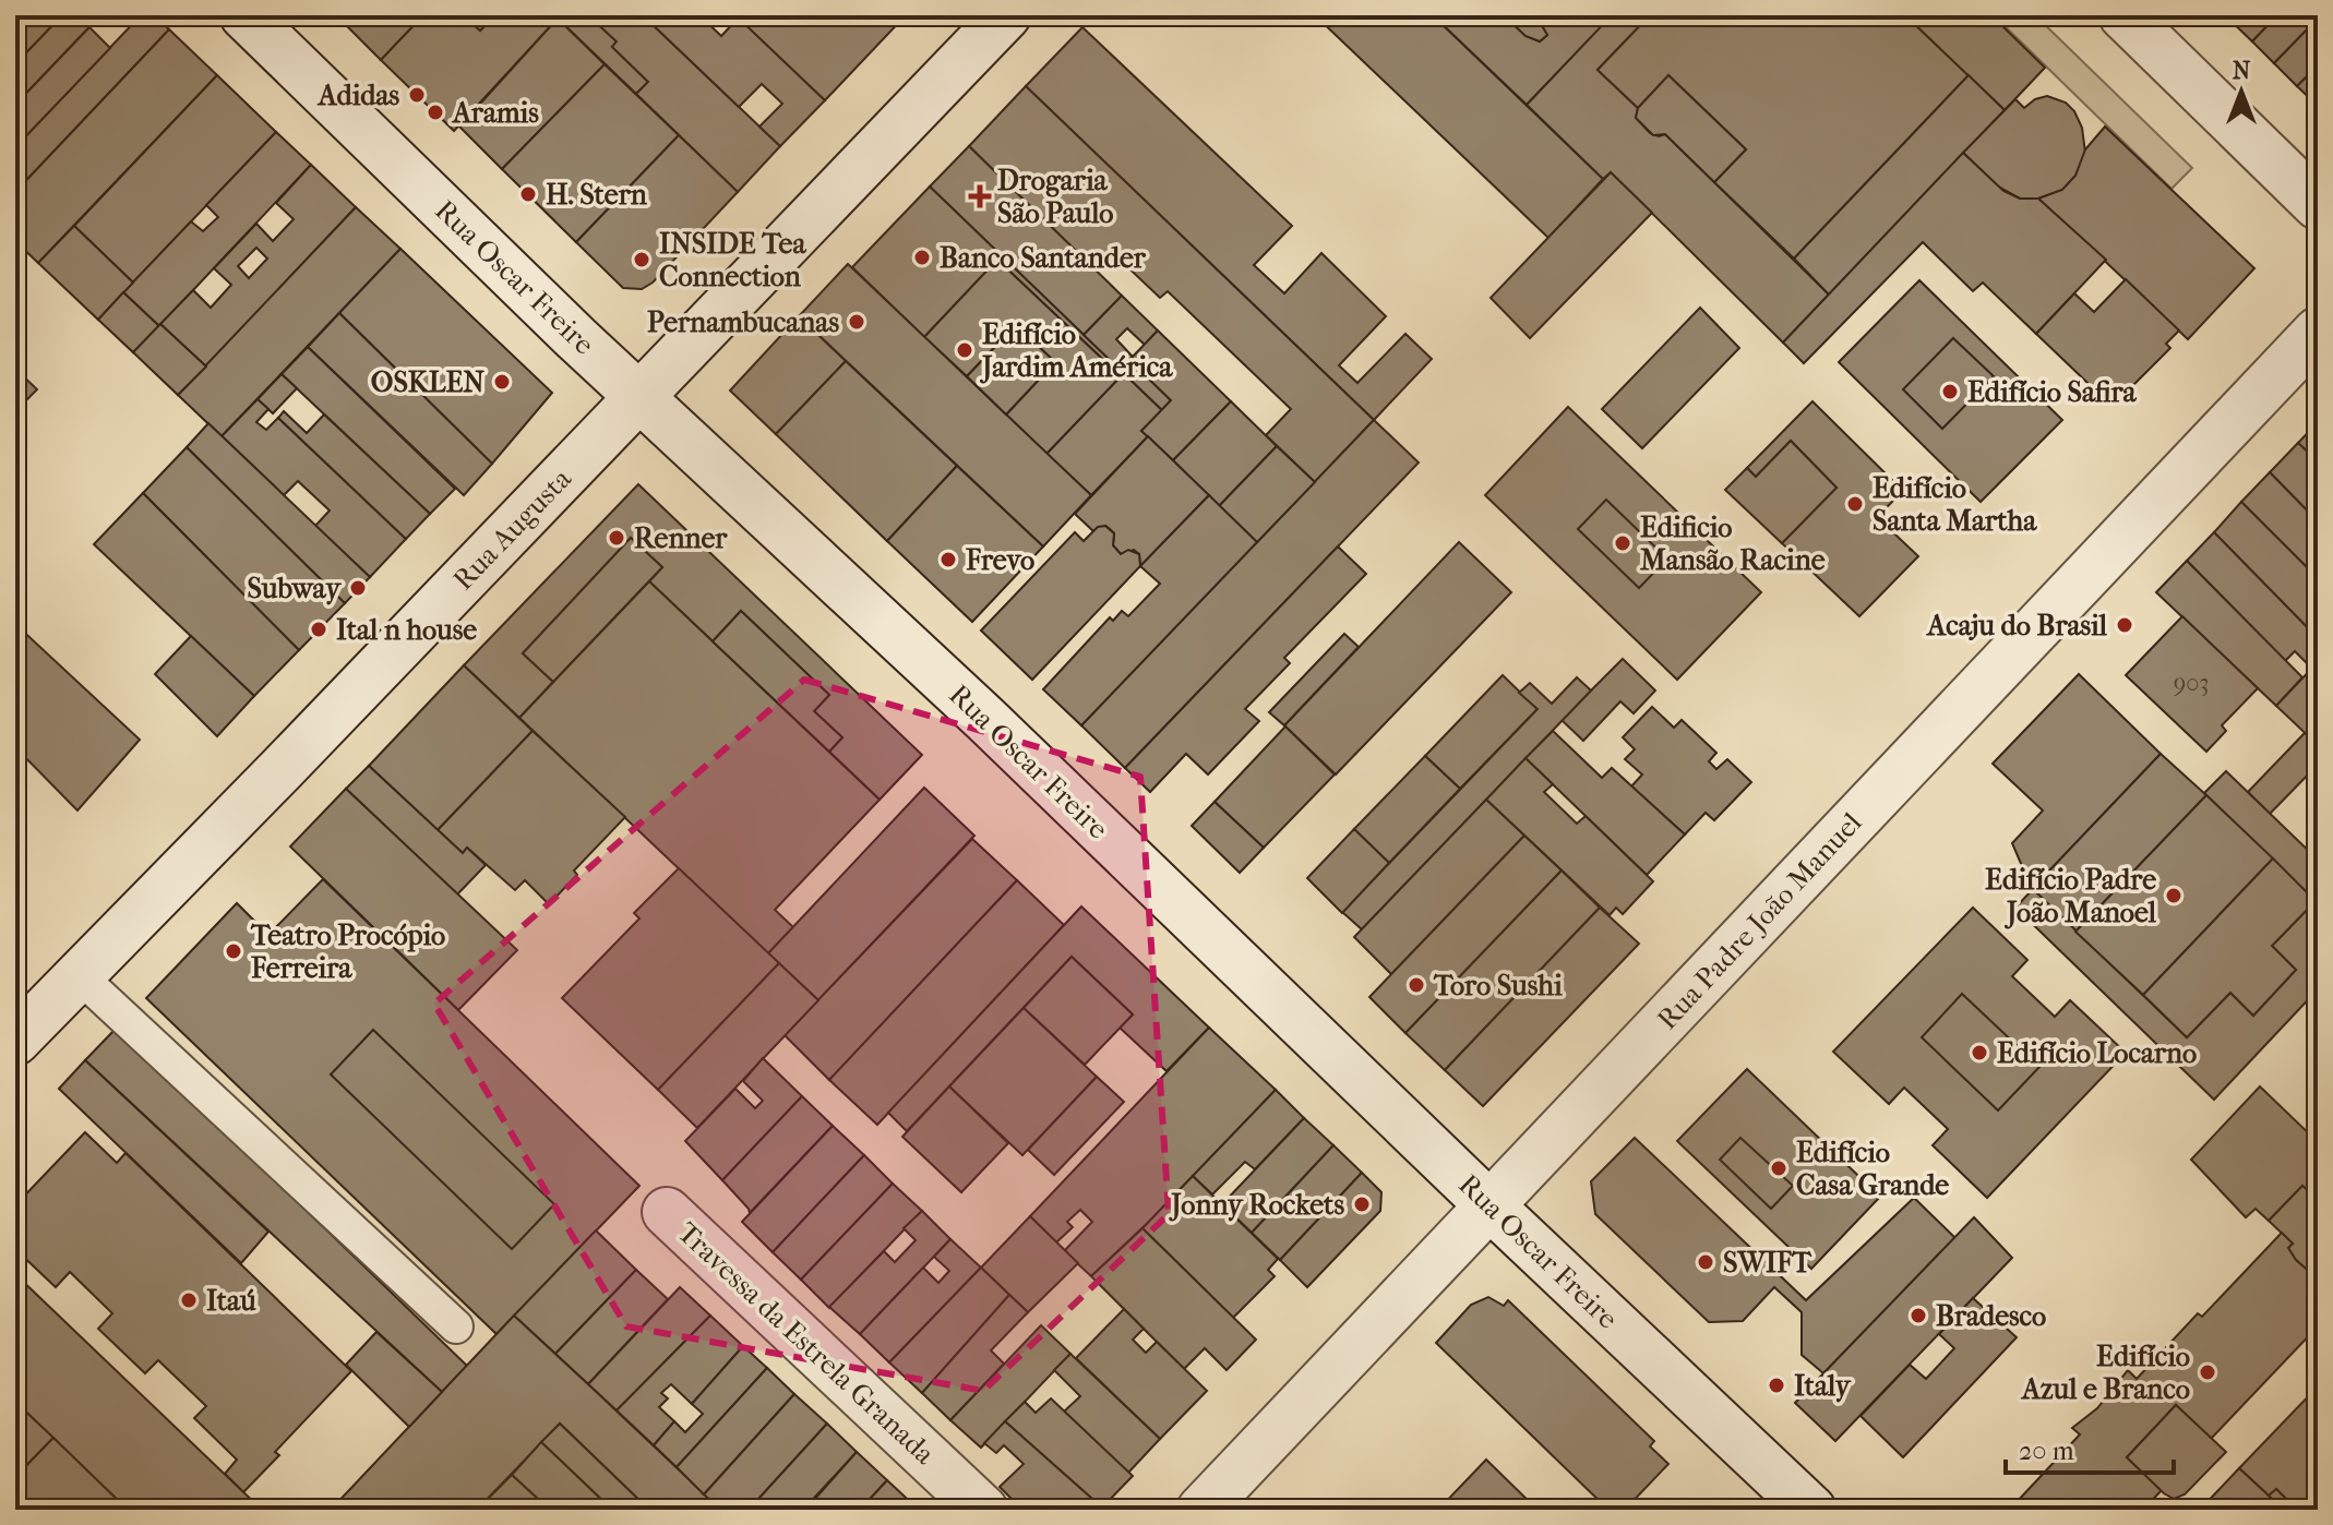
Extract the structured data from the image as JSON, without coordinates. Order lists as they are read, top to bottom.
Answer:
{
  "streets": {
    "street": [
      "Rua Oscar Freire",
      "Rua Augusta",
      "Rua Padre João Manuel",
      "Travessa da Estrela Granada"
    ]
  },
  "crossings": [
    ["Rua Oscar Freire", "Rua Augusta"],
    ["Rua Oscar Freire", "Rua Padre João Manuel"]
  ],
  "places": {
    "other": [
      "Adidas",
      "Aramis",
      "H. Stern",
      "Banco Santander",
      "INSIDE Tea Connection",
      "Pernambucanas",
      "Edifício Jardim América",
      "OSKLEN",
      "Edifício Safira",
      "Edifício Santa Martha",
      "Renner",
      "Edificio Mansão Racine",
      "Frevo",
      "Subway",
      "Acaju do Brasil",
      "Ital n house",
      "Edifício Padre João Manoel",
      "Teatro Procópio Ferreira",
      "Toro Sushi",
      "Edifício Locarno",
      "Edifício Casa Grande",
      "Jonny Rockets",
      "SWIFT",
      "Itaú",
      "Bradesco",
      "Edifício Azul e Branco",
      "Italy"
    ],
    "health": ["Drogaria São Paulo"]
  },
  "house_numbers": ["903"],
  "scale_bar": "20 m",
  "north": "top"
}
